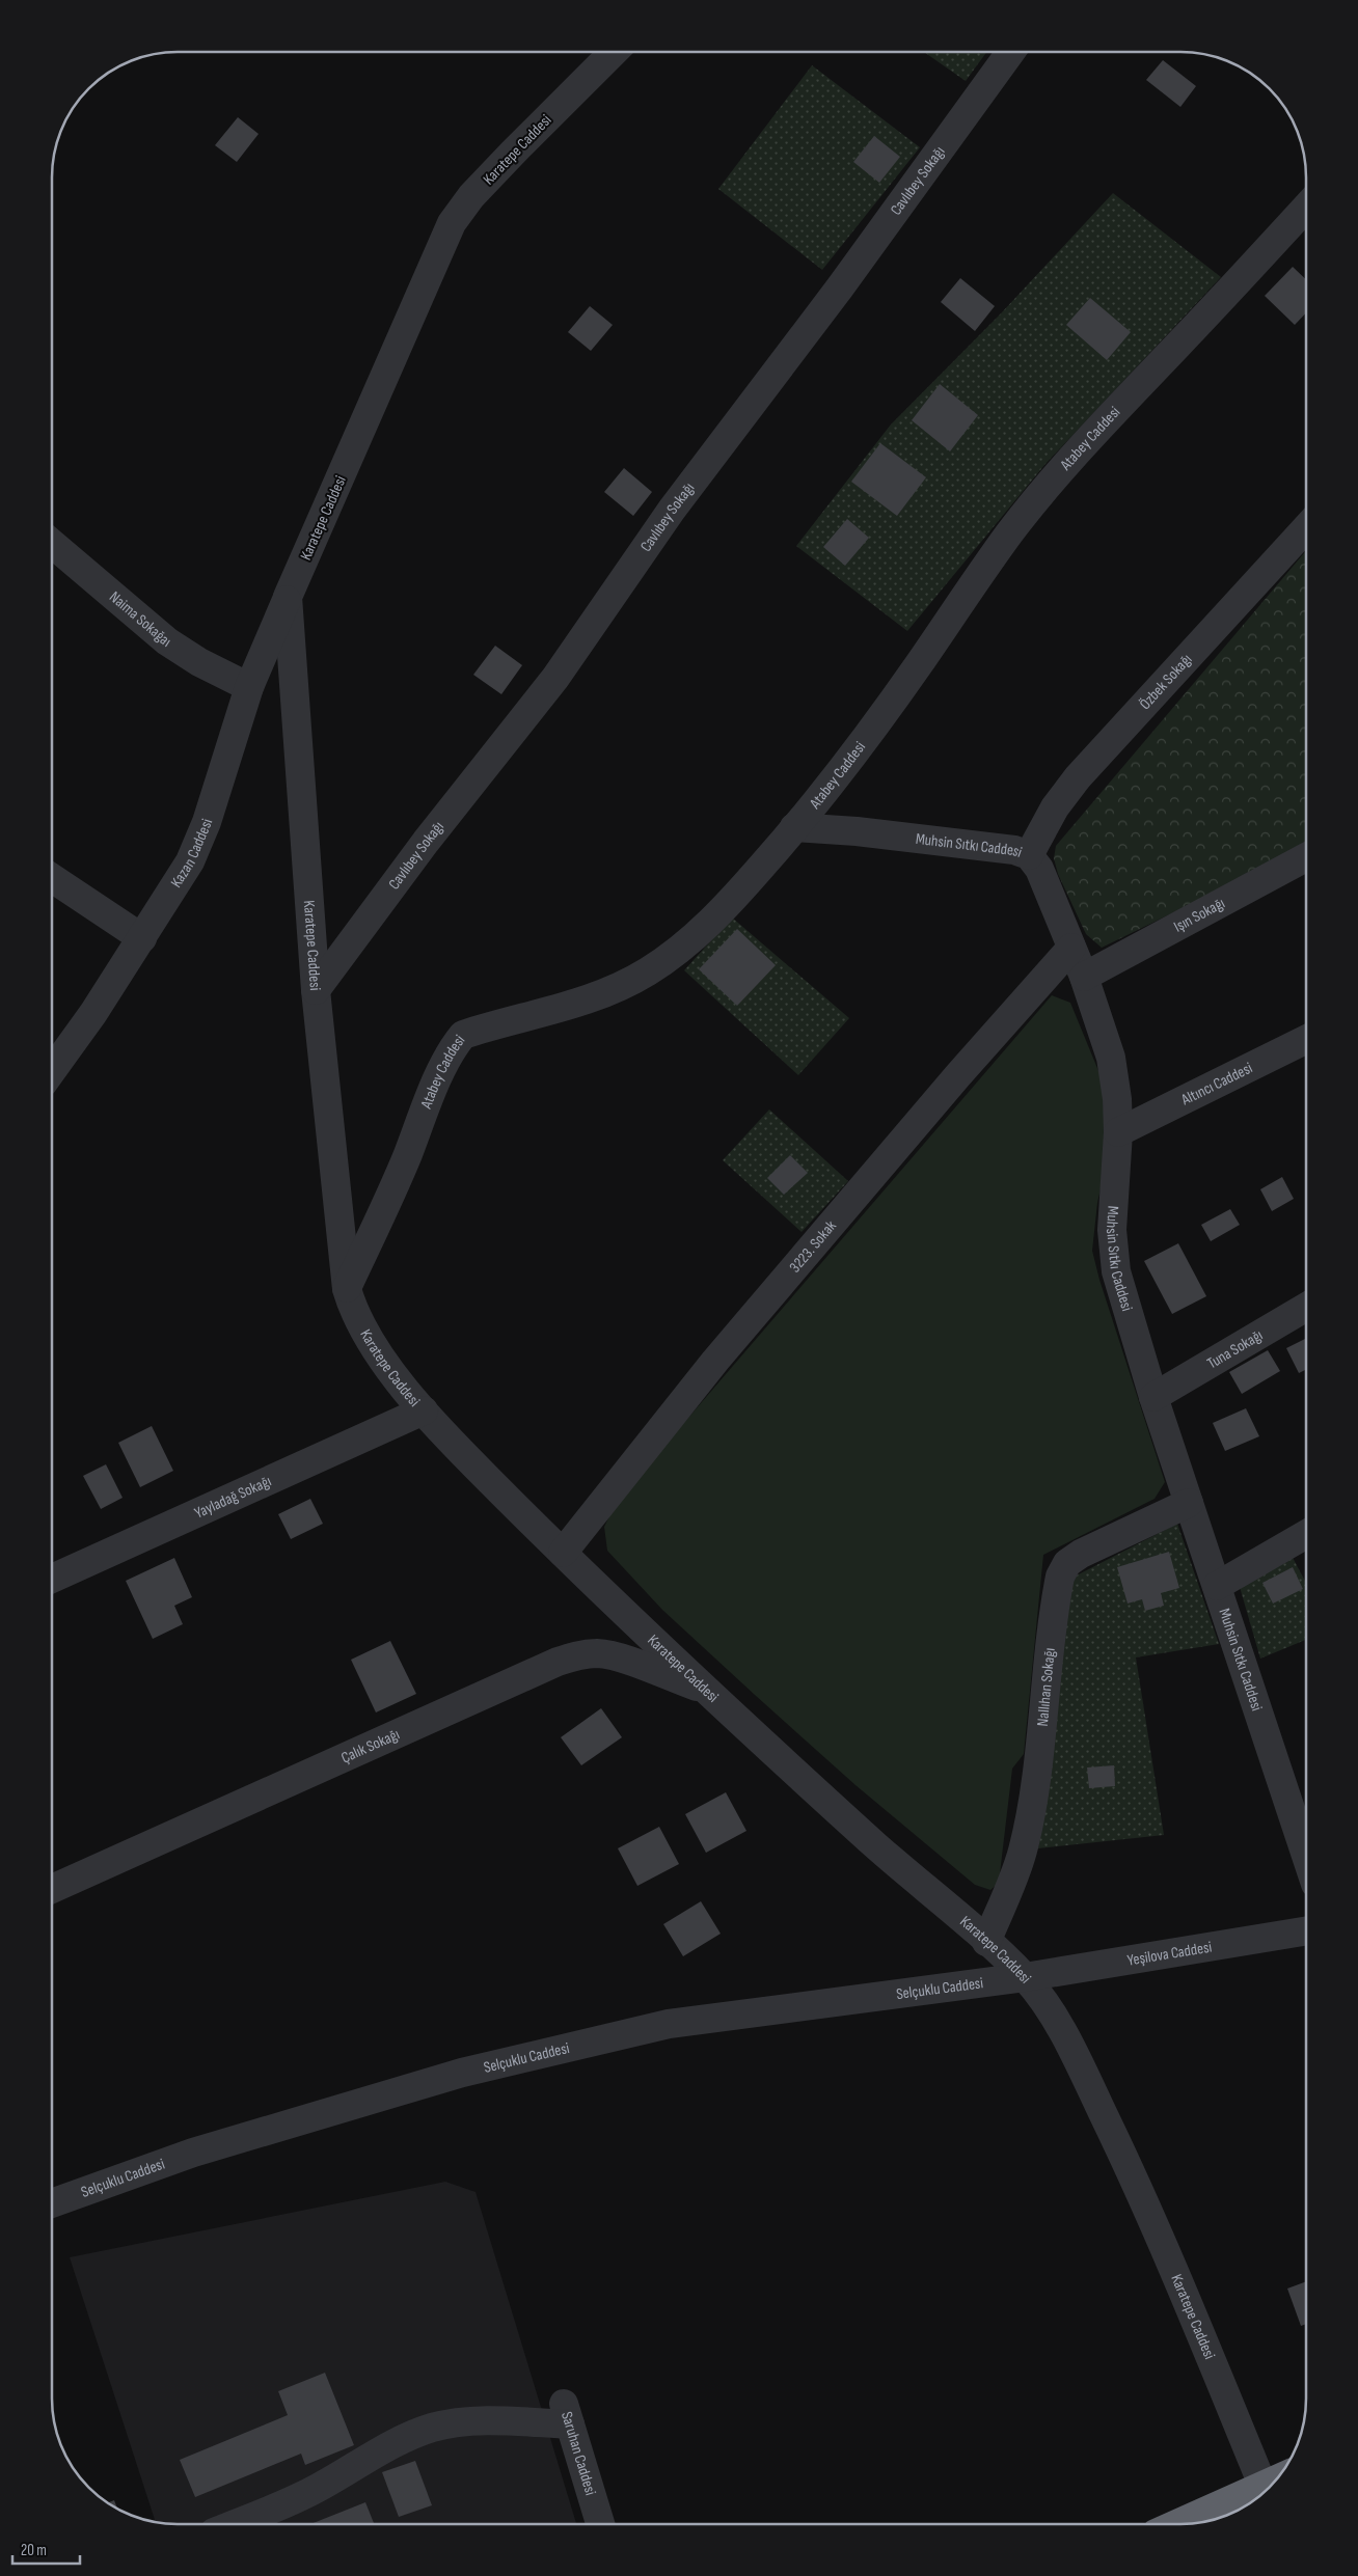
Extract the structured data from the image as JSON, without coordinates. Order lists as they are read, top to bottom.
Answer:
{
  "streets": {
    "street": [
      "Karatepe Caddesi",
      "Cavlıbey Sokağı",
      "Atabey Caddesi",
      "Naima Sokağaı",
      "Özbek Sokağı",
      "Muhsin Sıtkı Caddesi",
      "Kazan Caddesi",
      "Işın Sokağı",
      "Altıncı Caddesi",
      "3223. Sokak",
      "Tuna Sokağı",
      "Yayladağ Sokağı",
      "Nallıhan Sokağı",
      "Çalık Sokağı",
      "Yeşilova Caddesi",
      "Selçuklu Caddesi",
      "Saruhan Caddesi"
    ]
  },
  "crossings": [
    ["Karatepe Caddesi", "Cavlıbey Sokağı"],
    ["Karatepe Caddesi", "Atabey Caddesi"],
    ["Karatepe Caddesi", "Kazan Caddesi"],
    ["Karatepe Caddesi", "3223. Sokak"],
    ["Karatepe Caddesi", "Yayladağ Sokağı"],
    ["Karatepe Caddesi", "Nallıhan Sokağı"],
    ["Karatepe Caddesi", "Çalık Sokağı"],
    ["Karatepe Caddesi", "Yeşilova Caddesi"],
    ["Karatepe Caddesi", "Selçuklu Caddesi"],
    ["Atabey Caddesi", "Muhsin Sıtkı Caddesi"],
    ["Naima Sokağaı", "Kazan Caddesi"],
    ["Özbek Sokağı", "Muhsin Sıtkı Caddesi"],
    ["Muhsin Sıtkı Caddesi", "Işın Sokağı"],
    ["Muhsin Sıtkı Caddesi", "Altıncı Caddesi"],
    ["Muhsin Sıtkı Caddesi", "3223. Sokak"],
    ["Muhsin Sıtkı Caddesi", "Tuna Sokağı"],
    ["Muhsin Sıtkı Caddesi", "Nallıhan Sokağı"],
    ["Yeşilova Caddesi", "Selçuklu Caddesi"]
  ],
  "scale_bar": "20 m"
}
